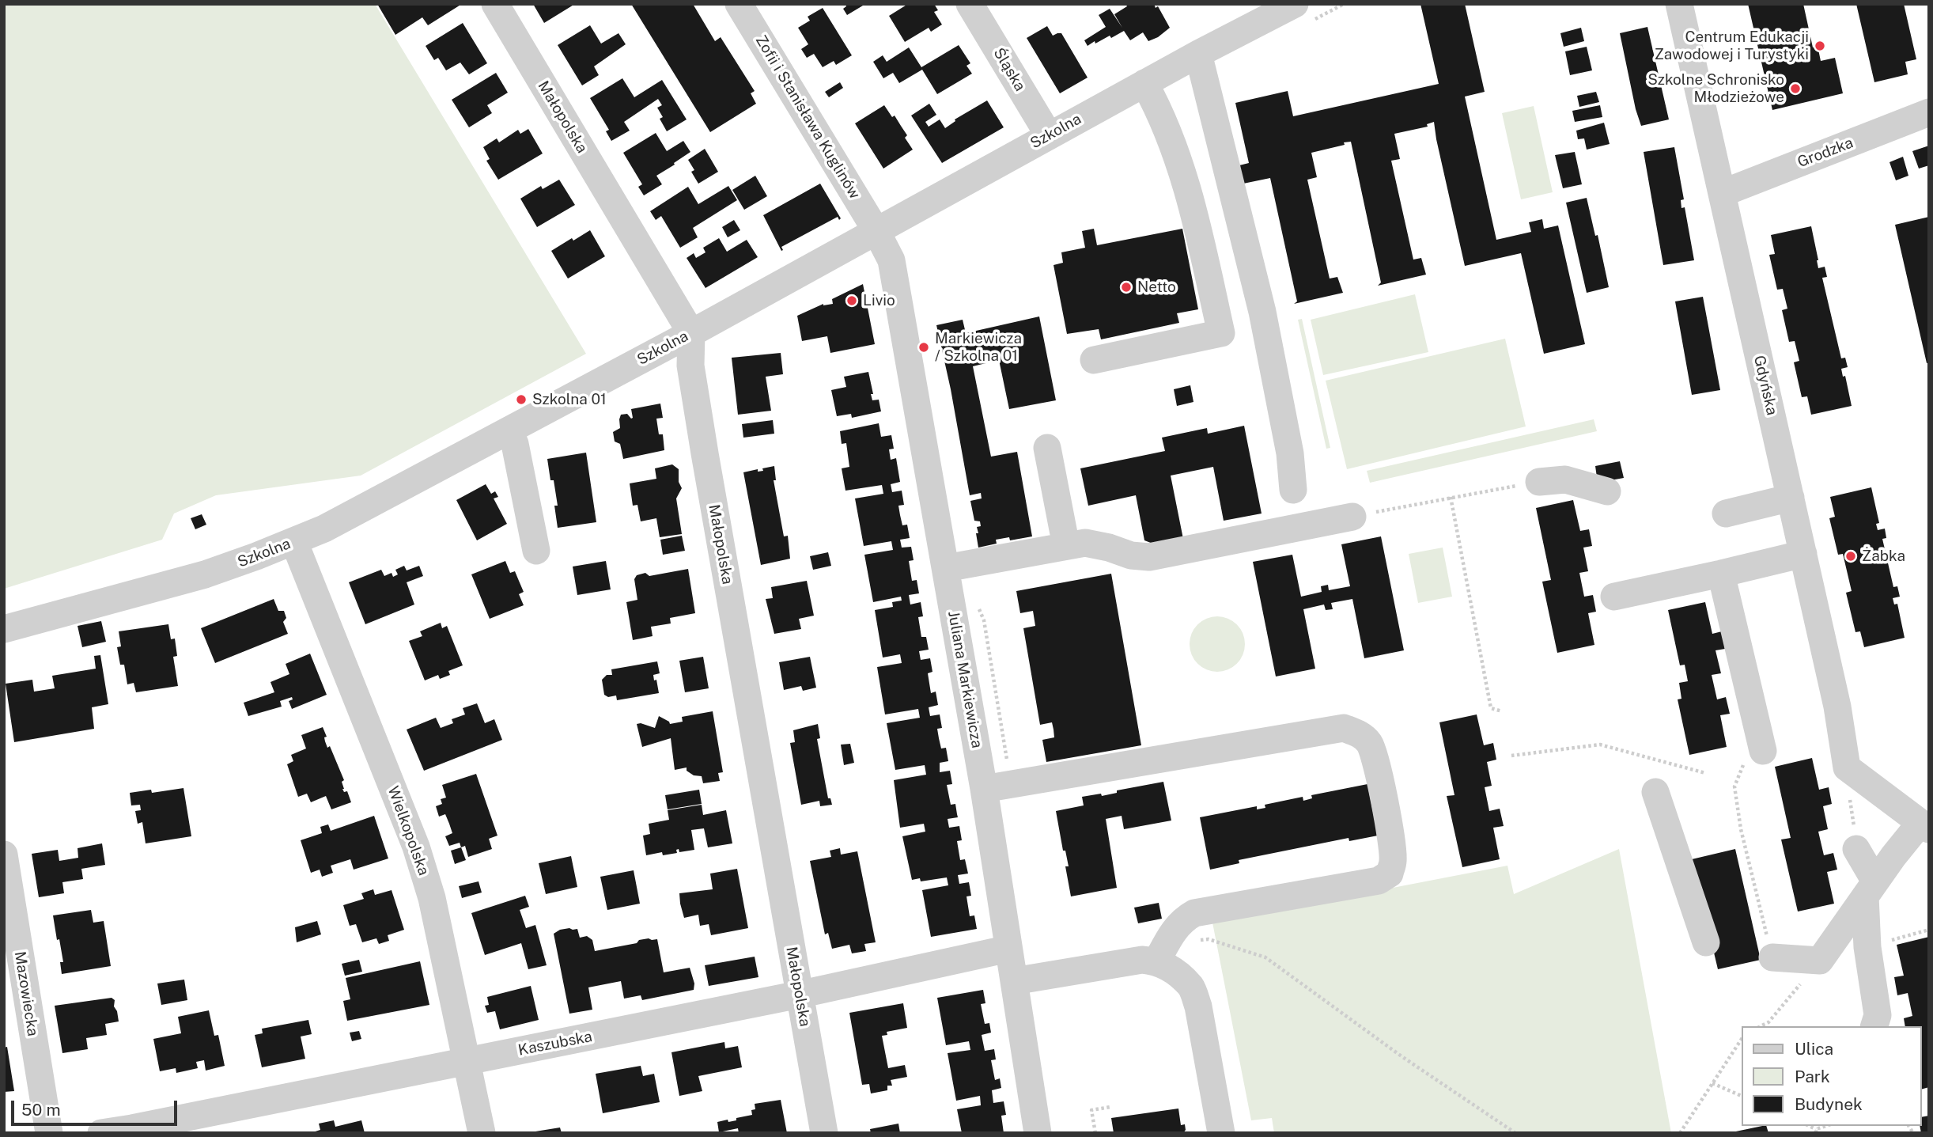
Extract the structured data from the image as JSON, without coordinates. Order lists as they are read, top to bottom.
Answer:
{
  "streets": {
    "street": [
      "Śląska",
      "Małopolska",
      "Zofii i Stanisława Kuglinów",
      "Szkolna",
      "Grodzka",
      "Gdyńska",
      "Juliana Markiewicza",
      "Wielkopolska",
      "Mazowiecka",
      "Kaszubska"
    ]
  },
  "crossings": [
    ["Śląska", "Szkolna"],
    ["Małopolska", "Szkolna"],
    ["Małopolska", "Kaszubska"],
    ["Zofii i Stanisława Kuglinów", "Szkolna"],
    ["Zofii i Stanisława Kuglinów", "Juliana Markiewicza"],
    ["Szkolna", "Juliana Markiewicza"],
    ["Szkolna", "Wielkopolska"],
    ["Grodzka", "Gdyńska"],
    ["Juliana Markiewicza", "Kaszubska"],
    ["Wielkopolska", "Kaszubska"]
  ],
  "places": [
    "Centrum Edukacji Zawodowej i Turystyki",
    "Szkolne Schronisko Młodzieżowe",
    "Netto",
    "Livio",
    "Markiewicza / Szkolna 01",
    "Szkolna 01",
    "Żabka"
  ],
  "legend": ["Ulica", "Park", "Budynek"],
  "scale_bar": "50 m"
}
